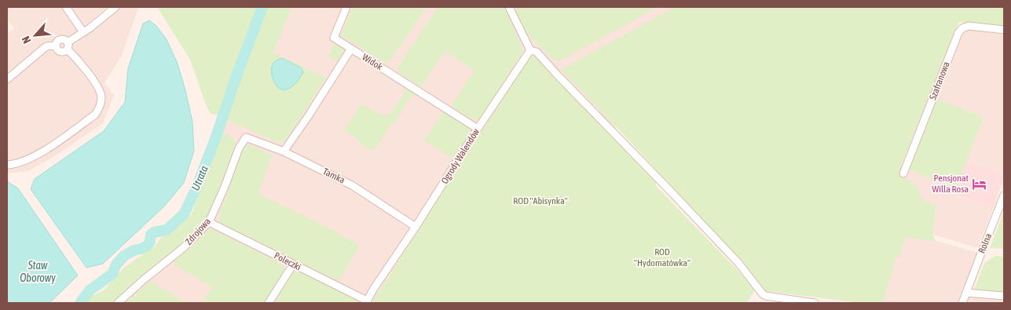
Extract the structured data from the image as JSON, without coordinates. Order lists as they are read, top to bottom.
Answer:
{
  "streets": {
    "street": [
      "Widok",
      "Szafranowa",
      "Ogrody Walendów",
      "Tamka",
      "Zdrojowa",
      "Rolna",
      "Poleczki"
    ]
  },
  "crossings": [
    ["Widok", "Ogrody Walendów"],
    ["Widok", "Tamka"],
    ["Ogrody Walendów", "Tamka"],
    ["Ogrody Walendów", "Poleczki"],
    ["Tamka", "Zdrojowa"],
    ["Zdrojowa", "Poleczki"]
  ],
  "water": ["Utrata", "Staw Oborowy"],
  "parks": ["ROD \"Abisynka\"", "ROD \"Hydomatówka\""],
  "places": {
    "hotel": ["Pensjonat Willa Rosa"]
  },
  "north": "bottom left"
}
